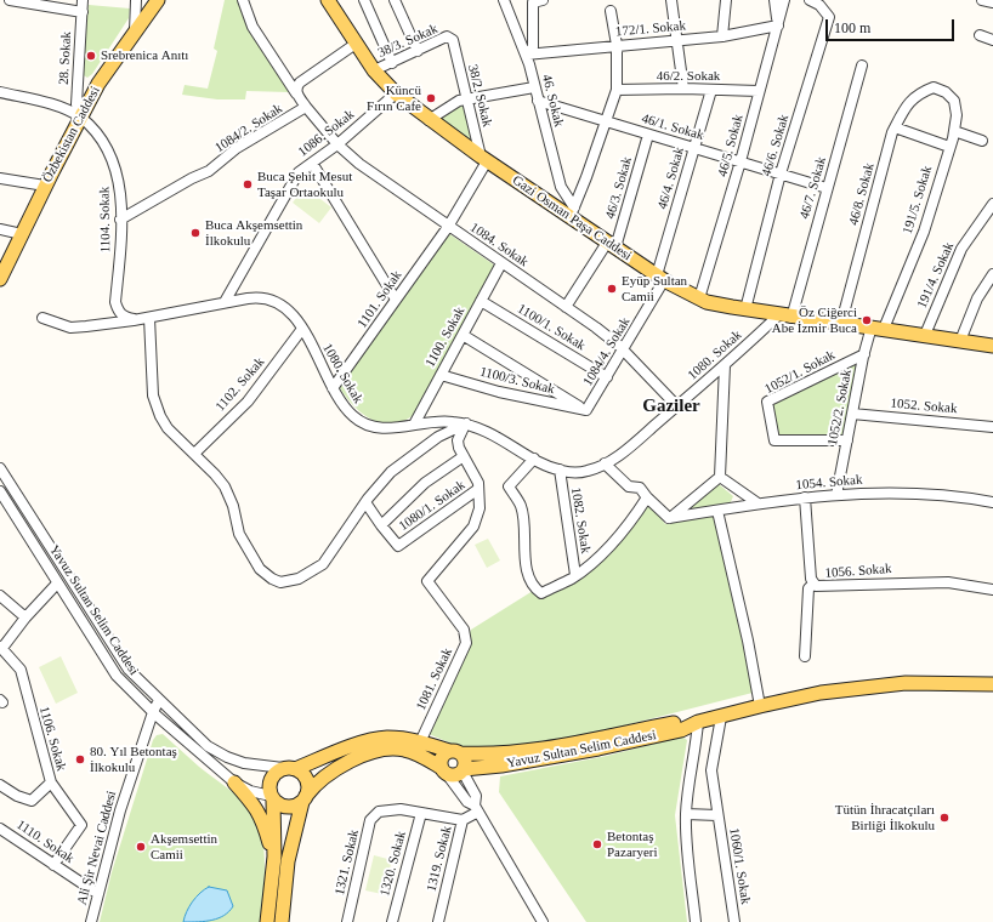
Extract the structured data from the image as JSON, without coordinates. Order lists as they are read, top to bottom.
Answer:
{
  "streets": {
    "main road": ["Özbekistan Caddesi", "Gazi Osman Paşa Caddesi", "Yavuz Sultan Selim Caddesi"],
    "street": [
      "172/1. Sokak",
      "38/3. Sokak",
      "28. Sokak",
      "46/2. Sokak",
      "38/2. Sokak",
      "46. Sokak",
      "46/1. Sokak",
      "1084/2. Sokak",
      "1086. Sokak",
      "46/5. Sokak",
      "46/6. Sokak",
      "46/4. Sokak",
      "46/3. Sokak",
      "46/7. Sokak",
      "46/8. Sokak",
      "191/5. Sokak",
      "1104. Sokak",
      "1084. Sokak",
      "191/4. Sokak",
      "1101. Sokak",
      "1100/1. Sokak",
      "1100. Sokak",
      "1084/4. Sokak",
      "1080. Sokak",
      "1052/1. Sokak",
      "1100/3. Sokak",
      "1102. Sokak",
      "1052. Sokak",
      "1052/2. Sokak",
      "1054. Sokak",
      "1080/1. Sokak",
      "1082. Sokak",
      "1056. Sokak",
      "1081. Sokak",
      "1106. Sokak",
      "1110. Sokak",
      "Ali Şir Nevai Caddesi",
      "1319. Sokak",
      "1321. Sokak",
      "1320. Sokak",
      "1060/1. Sokak"
    ]
  },
  "crossings": [
    ["172/1. Sokak", "46. Sokak"],
    ["172/1. Sokak", "46/5. Sokak"],
    ["38/3. Sokak", "38/2. Sokak"],
    ["38/3. Sokak", "Gazi Osman Paşa Caddesi"],
    ["28. Sokak", "Özbekistan Caddesi"],
    ["28. Sokak", "1104. Sokak"],
    ["46/2. Sokak", "46/5. Sokak"],
    ["46/2. Sokak", "46/4. Sokak"],
    ["38/2. Sokak", "Gazi Osman Paşa Caddesi"],
    ["38/2. Sokak", "1101. Sokak"],
    ["46. Sokak", "46/1. Sokak"],
    ["46. Sokak", "Gazi Osman Paşa Caddesi"],
    ["46/1. Sokak", "46/5. Sokak"],
    ["46/1. Sokak", "46/6. Sokak"],
    ["46/1. Sokak", "46/4. Sokak"],
    ["46/1. Sokak", "46/3. Sokak"],
    ["46/1. Sokak", "46/7. Sokak"],
    ["1084/2. Sokak", "1104. Sokak"],
    ["1084/2. Sokak", "1084. Sokak"],
    ["1086. Sokak", "Gazi Osman Paşa Caddesi"],
    ["1086. Sokak", "1084. Sokak"],
    ["1086. Sokak", "1080. Sokak"],
    ["Özbekistan Caddesi", "1104. Sokak"],
    ["46/5. Sokak", "Gazi Osman Paşa Caddesi"],
    ["46/6. Sokak", "Gazi Osman Paşa Caddesi"],
    ["46/4. Sokak", "Gazi Osman Paşa Caddesi"],
    ["46/4. Sokak", "1084/4. Sokak"],
    ["46/3. Sokak", "Gazi Osman Paşa Caddesi"],
    ["46/3. Sokak", "1084. Sokak"],
    ["46/7. Sokak", "Gazi Osman Paşa Caddesi"],
    ["46/7. Sokak", "1080. Sokak"],
    ["46/8. Sokak", "191/5. Sokak"],
    ["46/8. Sokak", "Gazi Osman Paşa Caddesi"],
    ["191/5. Sokak", "Gazi Osman Paşa Caddesi"],
    ["191/5. Sokak", "1052/2. Sokak"],
    ["Gazi Osman Paşa Caddesi", "191/4. Sokak"],
    ["Gazi Osman Paşa Caddesi", "1101. Sokak"],
    ["Gazi Osman Paşa Caddesi", "1084/4. Sokak"],
    ["Gazi Osman Paşa Caddesi", "1080. Sokak"],
    ["Gazi Osman Paşa Caddesi", "1052/2. Sokak"],
    ["1104. Sokak", "1080. Sokak"],
    ["1084. Sokak", "1101. Sokak"],
    ["1084. Sokak", "1100. Sokak"],
    ["1084. Sokak", "1084/4. Sokak"],
    ["1084. Sokak", "1080. Sokak"],
    ["1101. Sokak", "1080. Sokak"],
    ["1100/1. Sokak", "1100. Sokak"],
    ["1100/1. Sokak", "1084/4. Sokak"],
    ["1100. Sokak", "1080. Sokak"],
    ["1100. Sokak", "1100/3. Sokak"],
    ["1084/4. Sokak", "1100/3. Sokak"],
    ["1080. Sokak", "1102. Sokak"],
    ["1080. Sokak", "1082. Sokak"],
    ["1052/1. Sokak", "1052/2. Sokak"],
    ["1052. Sokak", "1052/2. Sokak"],
    ["1052/2. Sokak", "1054. Sokak"],
    ["1054. Sokak", "1056. Sokak"],
    ["1080/1. Sokak", "1081. Sokak"],
    ["Yavuz Sultan Selim Caddesi", "1081. Sokak"],
    ["Yavuz Sultan Selim Caddesi", "1106. Sokak"],
    ["Yavuz Sultan Selim Caddesi", "Ali Şir Nevai Caddesi"],
    ["Yavuz Sultan Selim Caddesi", "1060/1. Sokak"],
    ["1106. Sokak", "1110. Sokak"],
    ["1110. Sokak", "Ali Şir Nevai Caddesi"],
    ["1319. Sokak", "1321. Sokak"],
    ["1321. Sokak", "1320. Sokak"]
  ],
  "districts": ["Gaziler"],
  "places": [
    "Srebrenica Anıtı",
    "Küncü Fırın Cafe",
    "Buca Şehit Mesut Taşar Ortaokulu",
    "Buca Akşemsettin İlkokulu",
    "Eyüp Sultan Camii",
    "Öz Ciğerci Abe İzmir Buca",
    "80. Yıl Betontaş İlkokulu",
    "Tütün İhracatçıları Birliği İlkokulu",
    "Betontaş Pazaryeri",
    "Akşemsettin Camii"
  ],
  "scale_bar": "100 m"
}
